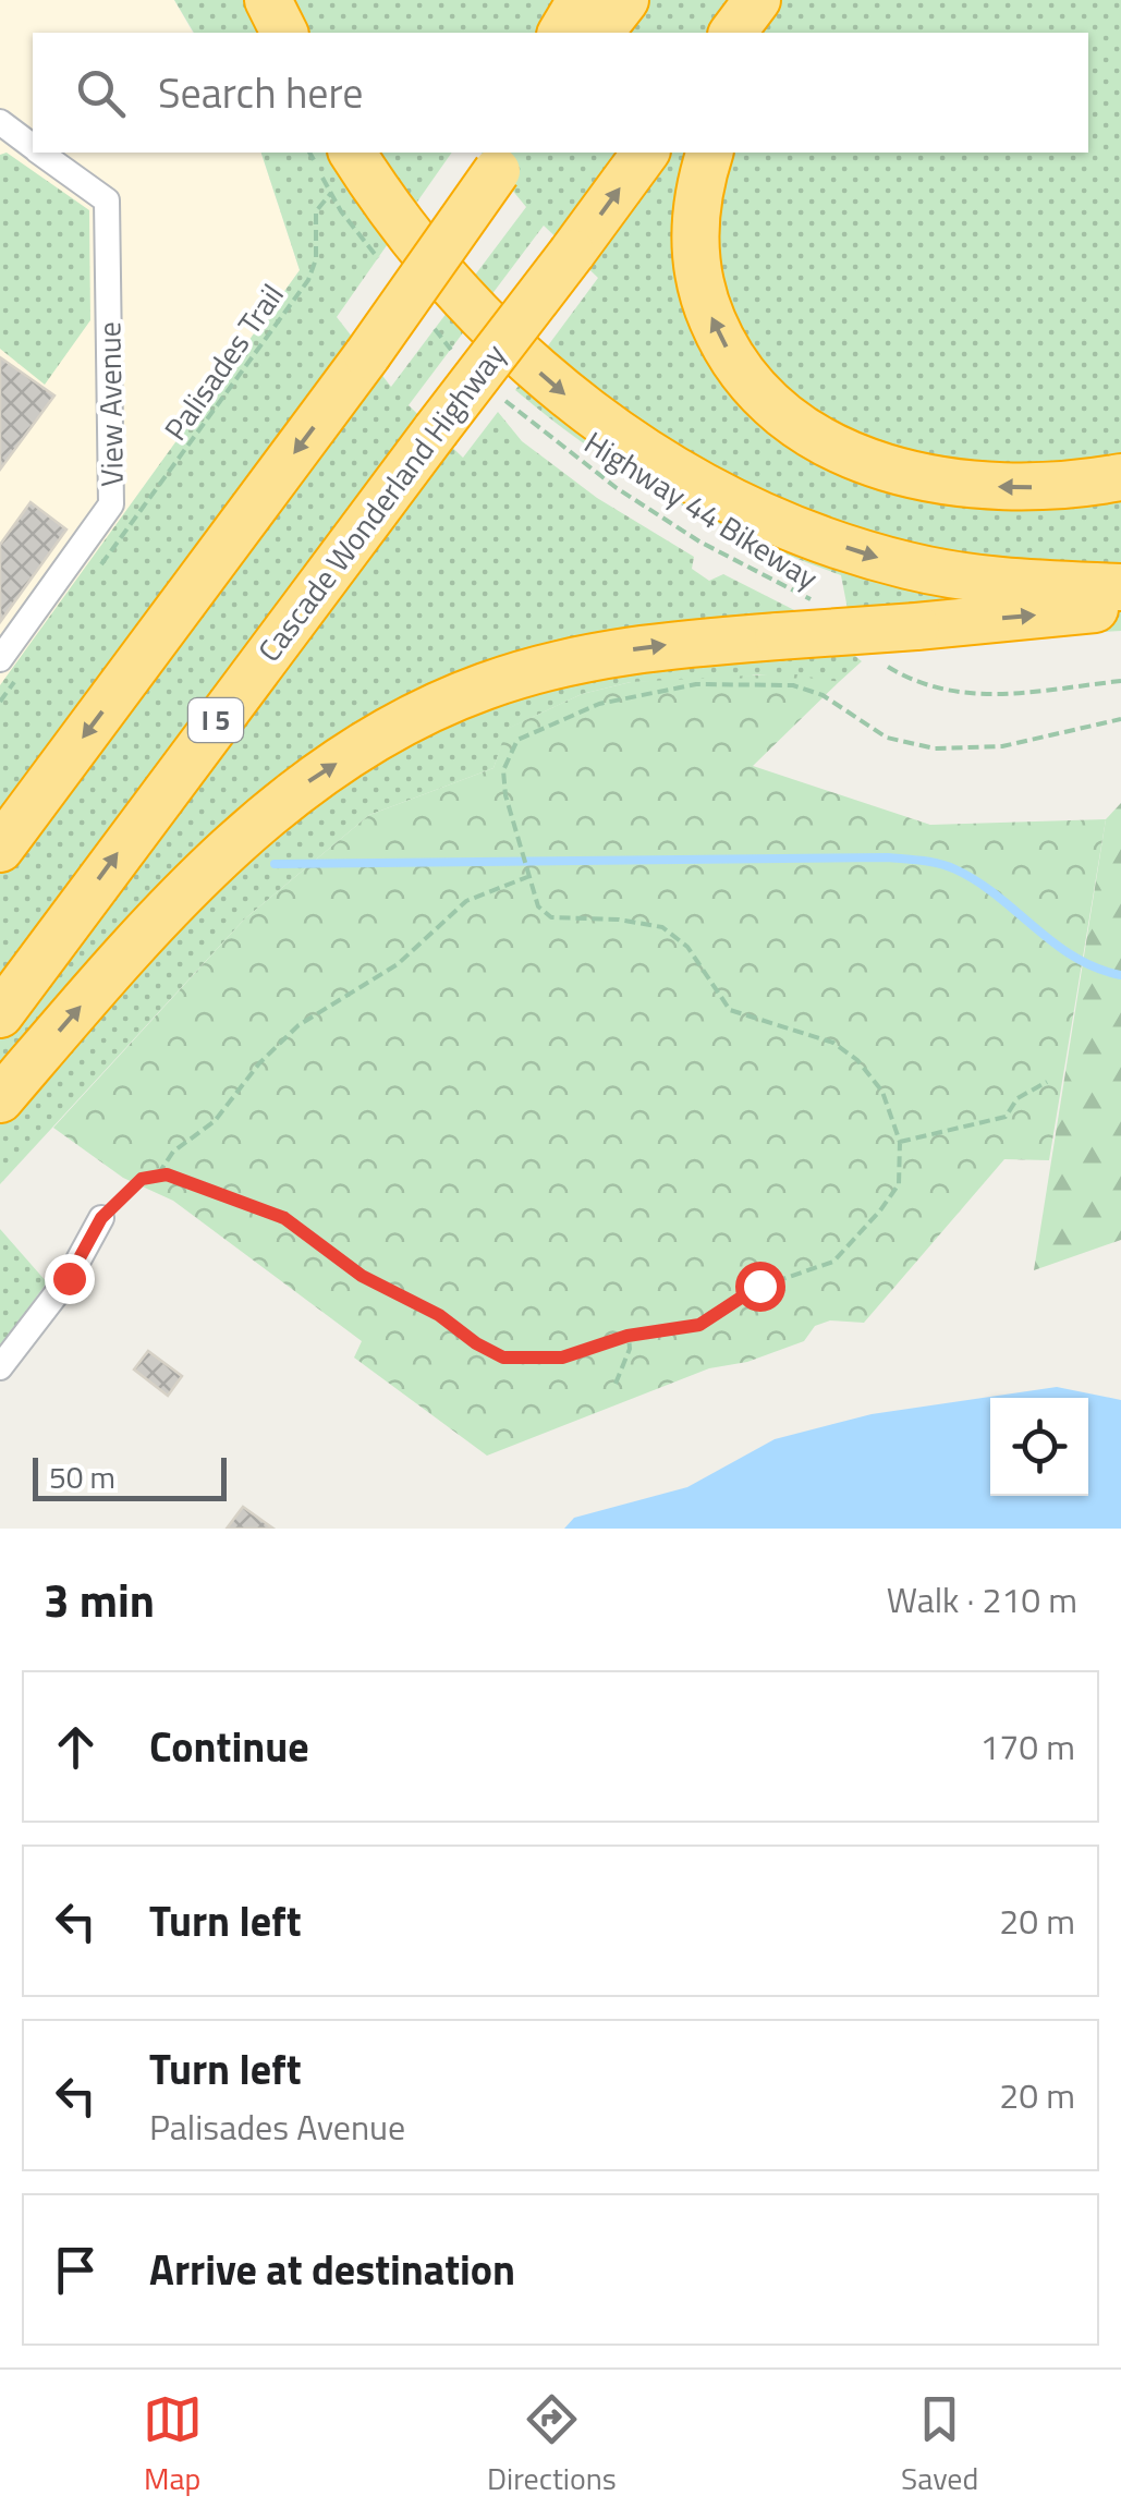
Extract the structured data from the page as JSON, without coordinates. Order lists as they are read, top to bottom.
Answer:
{
  "streets": {
    "highway": ["Cascade Wonderland Highway", "I 5"],
    "street": ["View Avenue"],
    "path": ["Palisades Trail", "Highway 44 Bikeway"]
  },
  "scale_bar": "50 m",
  "page": {
    "search": "Search here",
    "scale": "50 m",
    "heading": ["3 min", "Walk · 210 m"],
    "list": [
      ["Continue", "170 m"],
      ["Turn left", "20 m"],
      ["Turn left", "Palisades Avenue", "20 m"],
      "Arrive at destination"
    ],
    "nav": ["Map", "Directions", "Saved"]
  }
}
